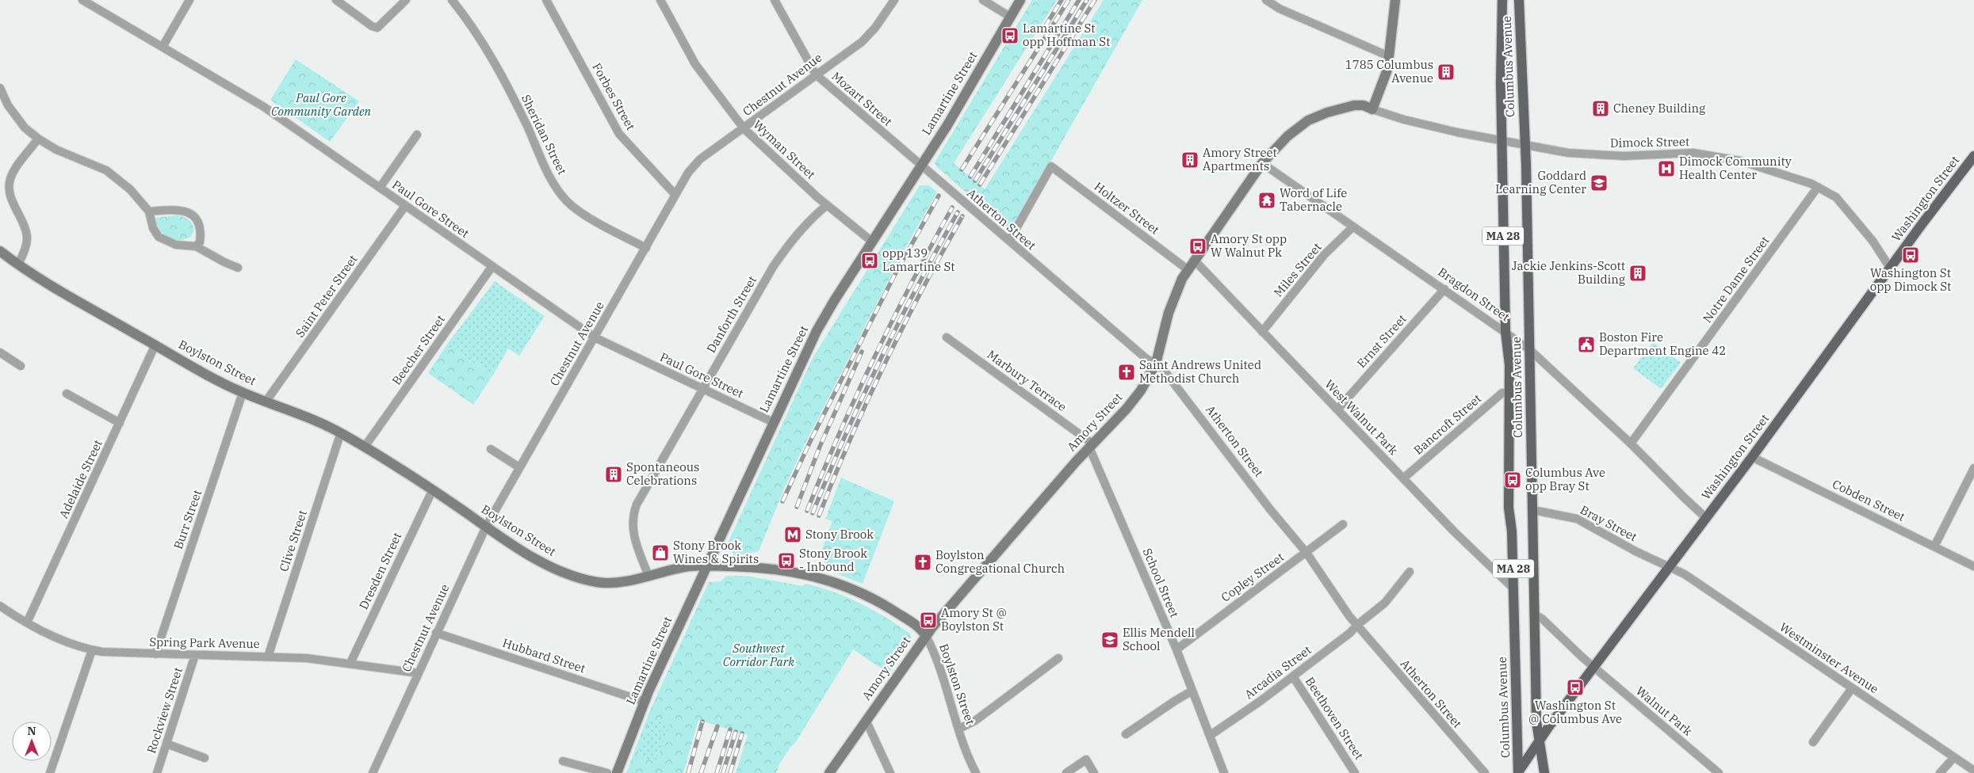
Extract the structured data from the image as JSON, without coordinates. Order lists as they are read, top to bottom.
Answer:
{
  "streets": {
    "main road": ["Columbus Avenue", "Washington Street", "MA 28"],
    "street": [
      "Chestnut Avenue",
      "Lamartine Street",
      "Forbes Street",
      "Mozart Street",
      "Sheridan Street",
      "Dimock Street",
      "Wyman Street",
      "Holtzer Street",
      "Paul Gore Street",
      "Atherton Street",
      "Miles Street",
      "Notre Dame Street",
      "Bragdon Street",
      "Saint Peter Street",
      "Danforth Street",
      "Ernst Street",
      "Beecher Street",
      "Boylston Street",
      "Marbury Terrace",
      "West Walnut Park",
      "Amory Street",
      "Bancroft Street",
      "Adelaide Street",
      "Cobden Street",
      "Burr Street",
      "Bray Street",
      "Clive Street",
      "Dresden Street",
      "Copley Street",
      "School Street",
      "Spring Park Avenue",
      "Hubbard Street",
      "Westminster Avenue",
      "Arcadia Street",
      "Rockview Street",
      "Walnut Park",
      "Beethoven Street"
    ]
  },
  "crossings": [
    ["Columbus Avenue", "Dimock Street"],
    ["Columbus Avenue", "Washington Street"],
    ["Columbus Avenue", "Bragdon Street"],
    ["Columbus Avenue", "West Walnut Park"],
    ["Columbus Avenue", "Bancroft Street"],
    ["Columbus Avenue", "Bray Street"],
    ["Chestnut Avenue", "Forbes Street"],
    ["Chestnut Avenue", "Mozart Street"],
    ["Chestnut Avenue", "Sheridan Street"],
    ["Chestnut Avenue", "Wyman Street"],
    ["Chestnut Avenue", "Paul Gore Street"],
    ["Chestnut Avenue", "Boylston Street"],
    ["Chestnut Avenue", "Spring Park Avenue"],
    ["Chestnut Avenue", "Hubbard Street"],
    ["Lamartine Street", "Mozart Street"],
    ["Lamartine Street", "Wyman Street"],
    ["Lamartine Street", "Paul Gore Street"],
    ["Lamartine Street", "Atherton Street"],
    ["Lamartine Street", "Boylston Street"],
    ["Lamartine Street", "Hubbard Street"],
    ["Mozart Street", "Atherton Street"],
    ["Dimock Street", "Washington Street"],
    ["Dimock Street", "Notre Dame Street"],
    ["Dimock Street", "Amory Street"],
    ["Wyman Street", "Danforth Street"],
    ["Washington Street", "Bragdon Street"],
    ["Washington Street", "Cobden Street"],
    ["Washington Street", "Bray Street"],
    ["Washington Street", "Westminster Avenue"],
    ["Washington Street", "Walnut Park"],
    ["Holtzer Street", "Atherton Street"],
    ["Holtzer Street", "Amory Street"],
    ["Paul Gore Street", "Saint Peter Street"],
    ["Paul Gore Street", "Danforth Street"],
    ["Paul Gore Street", "Beecher Street"],
    ["Atherton Street", "Amory Street"],
    ["Atherton Street", "Copley Street"],
    ["Atherton Street", "Arcadia Street"],
    ["Miles Street", "Bragdon Street"],
    ["Miles Street", "West Walnut Park"],
    ["Notre Dame Street", "Bragdon Street"],
    ["Bragdon Street", "Ernst Street"],
    ["Bragdon Street", "Amory Street"],
    ["Saint Peter Street", "Boylston Street"],
    ["Danforth Street", "Boylston Street"],
    ["Ernst Street", "West Walnut Park"],
    ["Beecher Street", "Boylston Street"],
    ["Boylston Street", "Amory Street"],
    ["Boylston Street", "Adelaide Street"],
    ["Boylston Street", "Burr Street"],
    ["Boylston Street", "Clive Street"],
    ["Boylston Street", "Dresden Street"],
    ["Marbury Terrace", "Amory Street"],
    ["Marbury Terrace", "School Street"],
    ["West Walnut Park", "Amory Street"],
    ["West Walnut Park", "Bancroft Street"],
    ["Amory Street", "School Street"],
    ["Adelaide Street", "Spring Park Avenue"],
    ["Burr Street", "Spring Park Avenue"],
    ["Bray Street", "Westminster Avenue"],
    ["Clive Street", "Spring Park Avenue"],
    ["Dresden Street", "Spring Park Avenue"],
    ["Copley Street", "School Street"],
    ["School Street", "Arcadia Street"],
    ["Spring Park Avenue", "Rockview Street"],
    ["Arcadia Street", "Beethoven Street"]
  ],
  "parks": ["Paul Gore Community Garden", "Southwest Corridor Park"],
  "places": {
    "bus stop": [
      "Lamartine St opp Hoffman St",
      "Amory St opp W Walnut Pk",
      "Washington St opp Dimock St",
      "opp 139 Lamartine St",
      "Columbus Ave opp Bray St",
      "Stony Brook - Inbound",
      "Amory St @ Boylston St",
      "Washington St @ Columbus Ave"
    ],
    "building": [
      "1785 Columbus Avenue",
      "Cheney Building",
      "Amory Street Apartments",
      "Jackie Jenkins-Scott Building",
      "Spontaneous Celebrations"
    ],
    "hospital": ["Dimock Community Health Center"],
    "school or university": ["Goddard Learning Center", "Ellis Mendell School"],
    "temple": ["Word of Life Tabernacle"],
    "public building": ["Boston Fire Department Engine 42"],
    "church": ["Saint Andrews United Methodist Church", "Boylston Congregational Church"],
    "metro station": ["Stony Brook"],
    "shop": ["Stony Brook Wines & Spirits"]
  },
  "north": "top"
}
